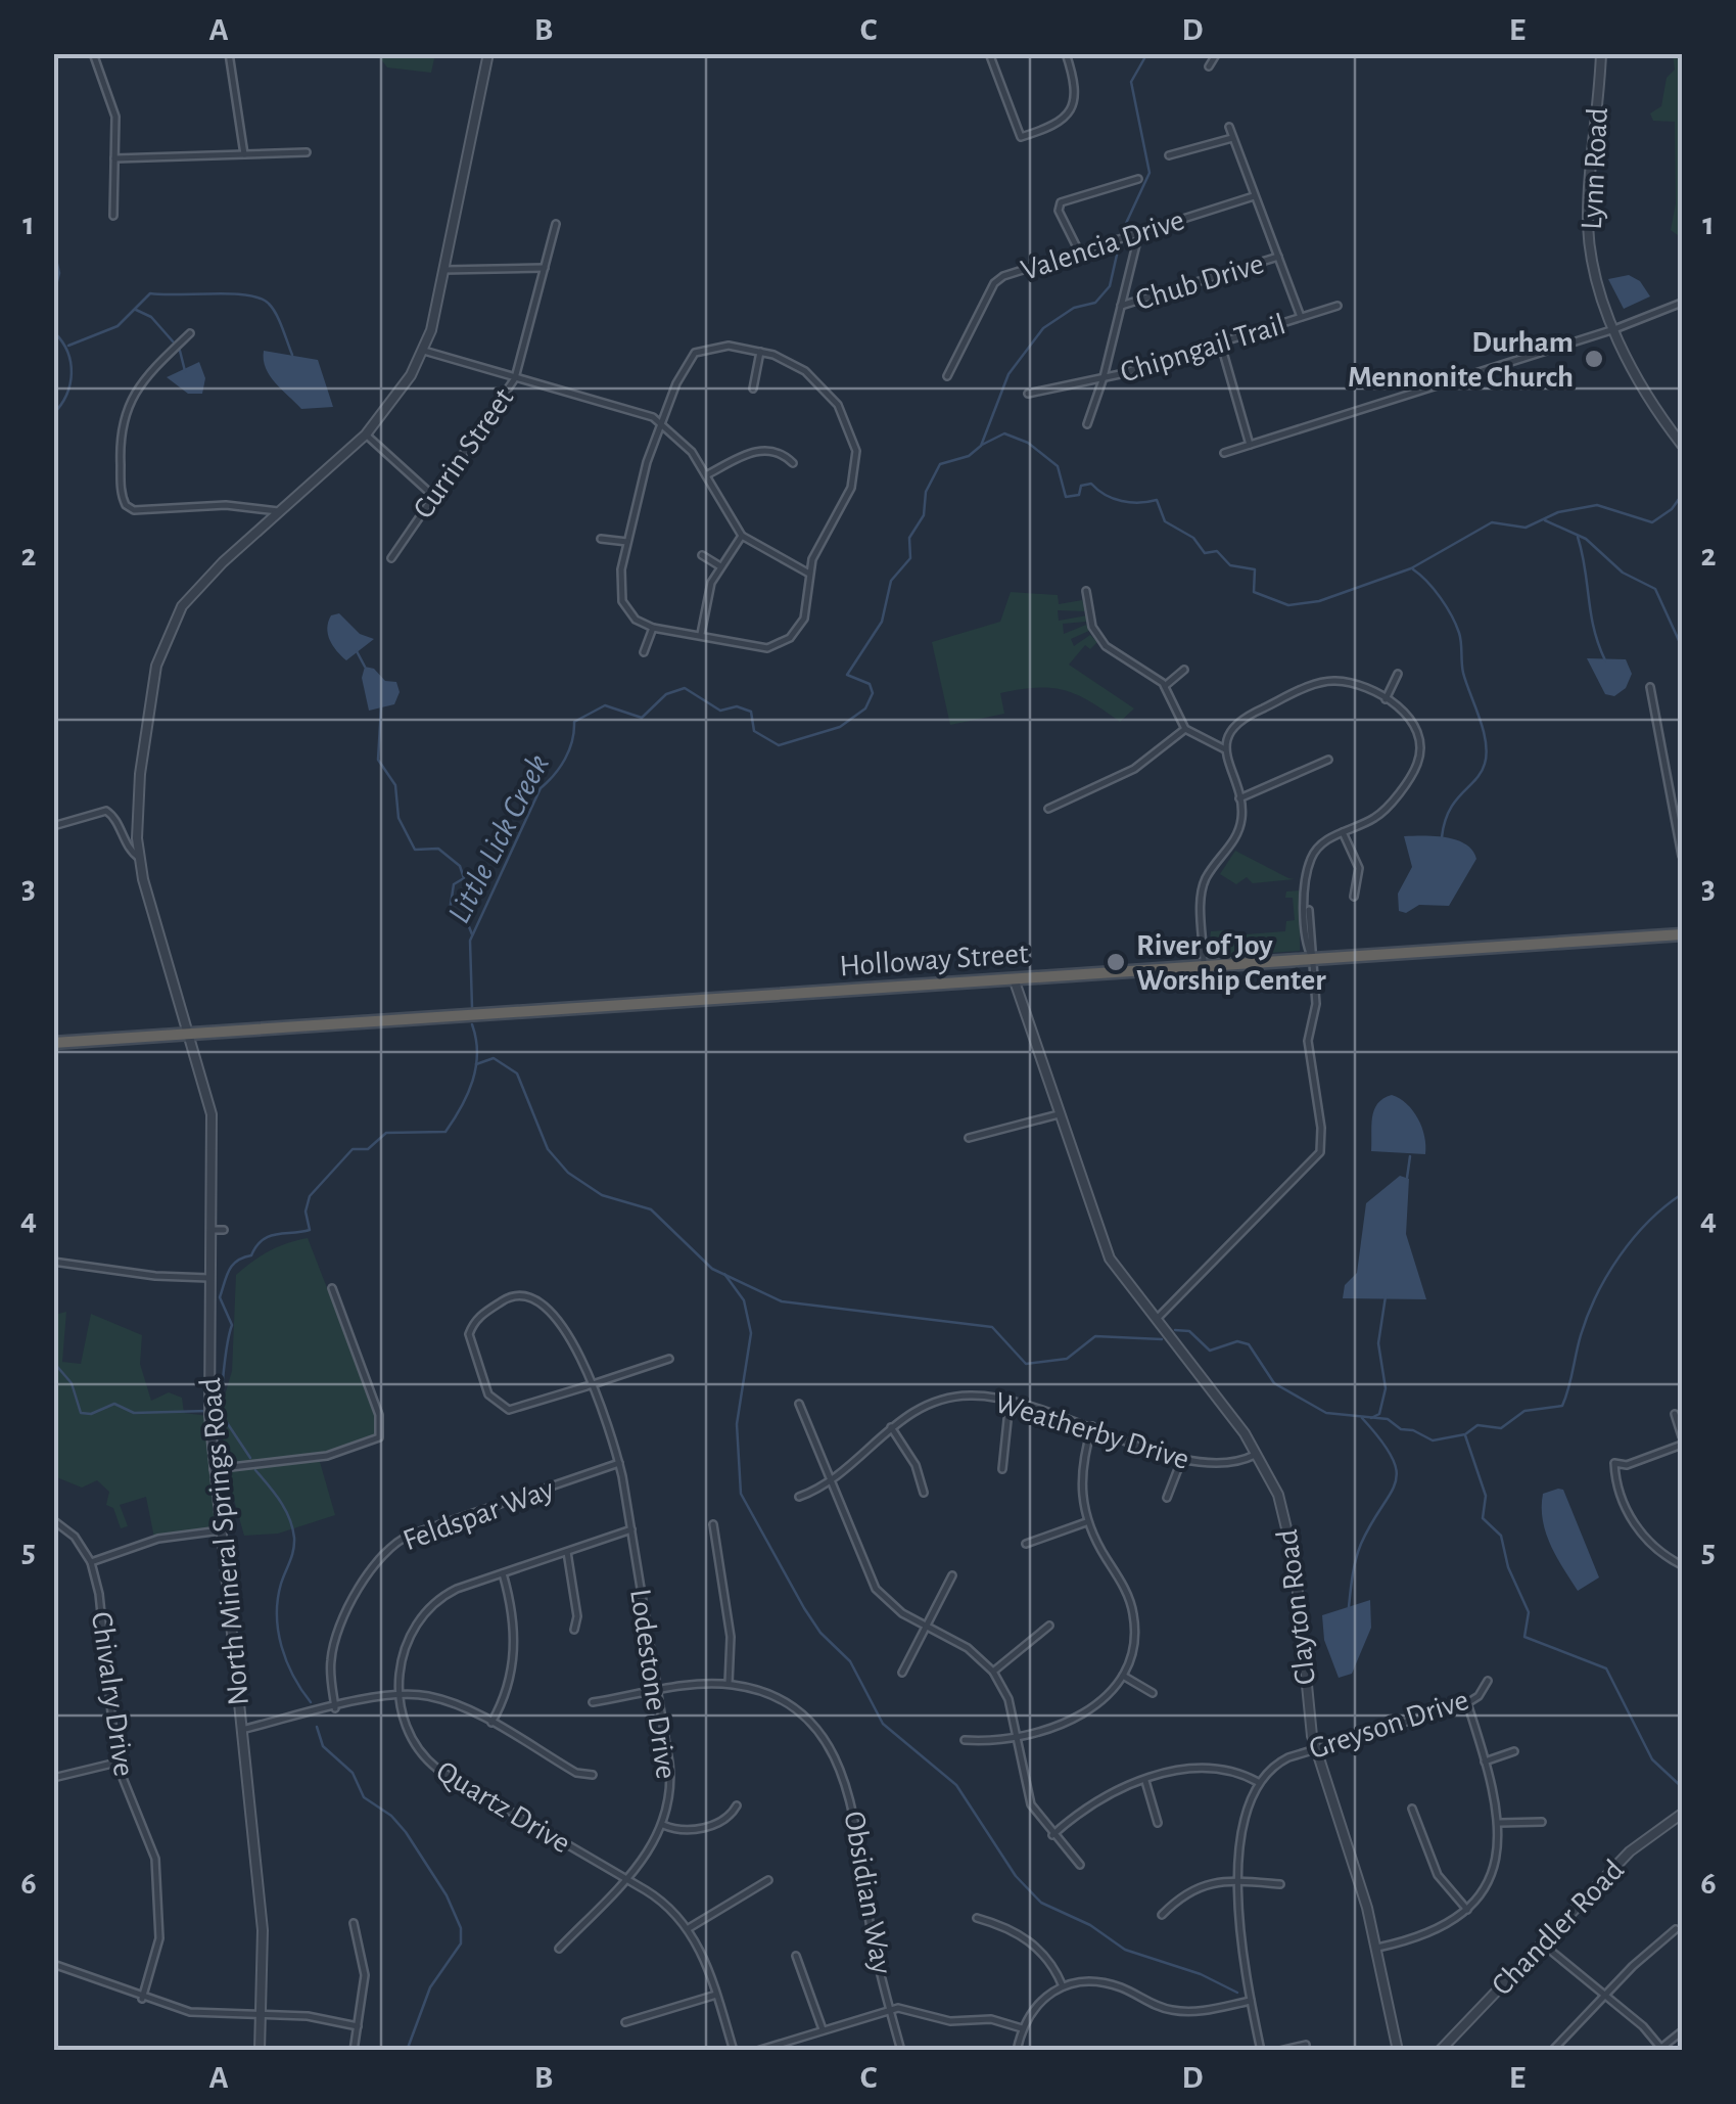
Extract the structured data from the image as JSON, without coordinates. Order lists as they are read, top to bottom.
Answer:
{
  "streets": {
    "highway": ["Holloway Street"],
    "street": [
      "Lynn Road",
      "Valencia Drive",
      "Chub Drive",
      "Chipngail Trail",
      "Currin Street",
      "Weatherby Drive",
      "Feldspar Way",
      "North Mineral Springs Road",
      "Clayton Road",
      "Lodestone Drive",
      "Chivalry Drive",
      "Greyson Drive",
      "Quartz Drive",
      "Obsidian Way",
      "Chandler Road"
    ]
  },
  "crossings": [
    ["Valencia Drive", "Chipngail Trail"],
    ["Chub Drive", "Chipngail Trail"],
    ["Holloway Street", "North Mineral Springs Road"],
    ["Holloway Street", "Clayton Road"],
    ["Weatherby Drive", "Clayton Road"],
    ["Feldspar Way", "Lodestone Drive"],
    ["Clayton Road", "Greyson Drive"],
    ["Lodestone Drive", "Quartz Drive"],
    ["Lodestone Drive", "Obsidian Way"]
  ],
  "water": ["Little Lick Creek"],
  "places": ["Durham Mennonite Church", "River of Joy Worship Center"],
  "grid": {
    "columns": [
      "A",
      "B",
      "C",
      "D",
      "E"
    ],
    "rows": [
      "1",
      "2",
      "3",
      "4",
      "5",
      "6"
    ]
  }
}
